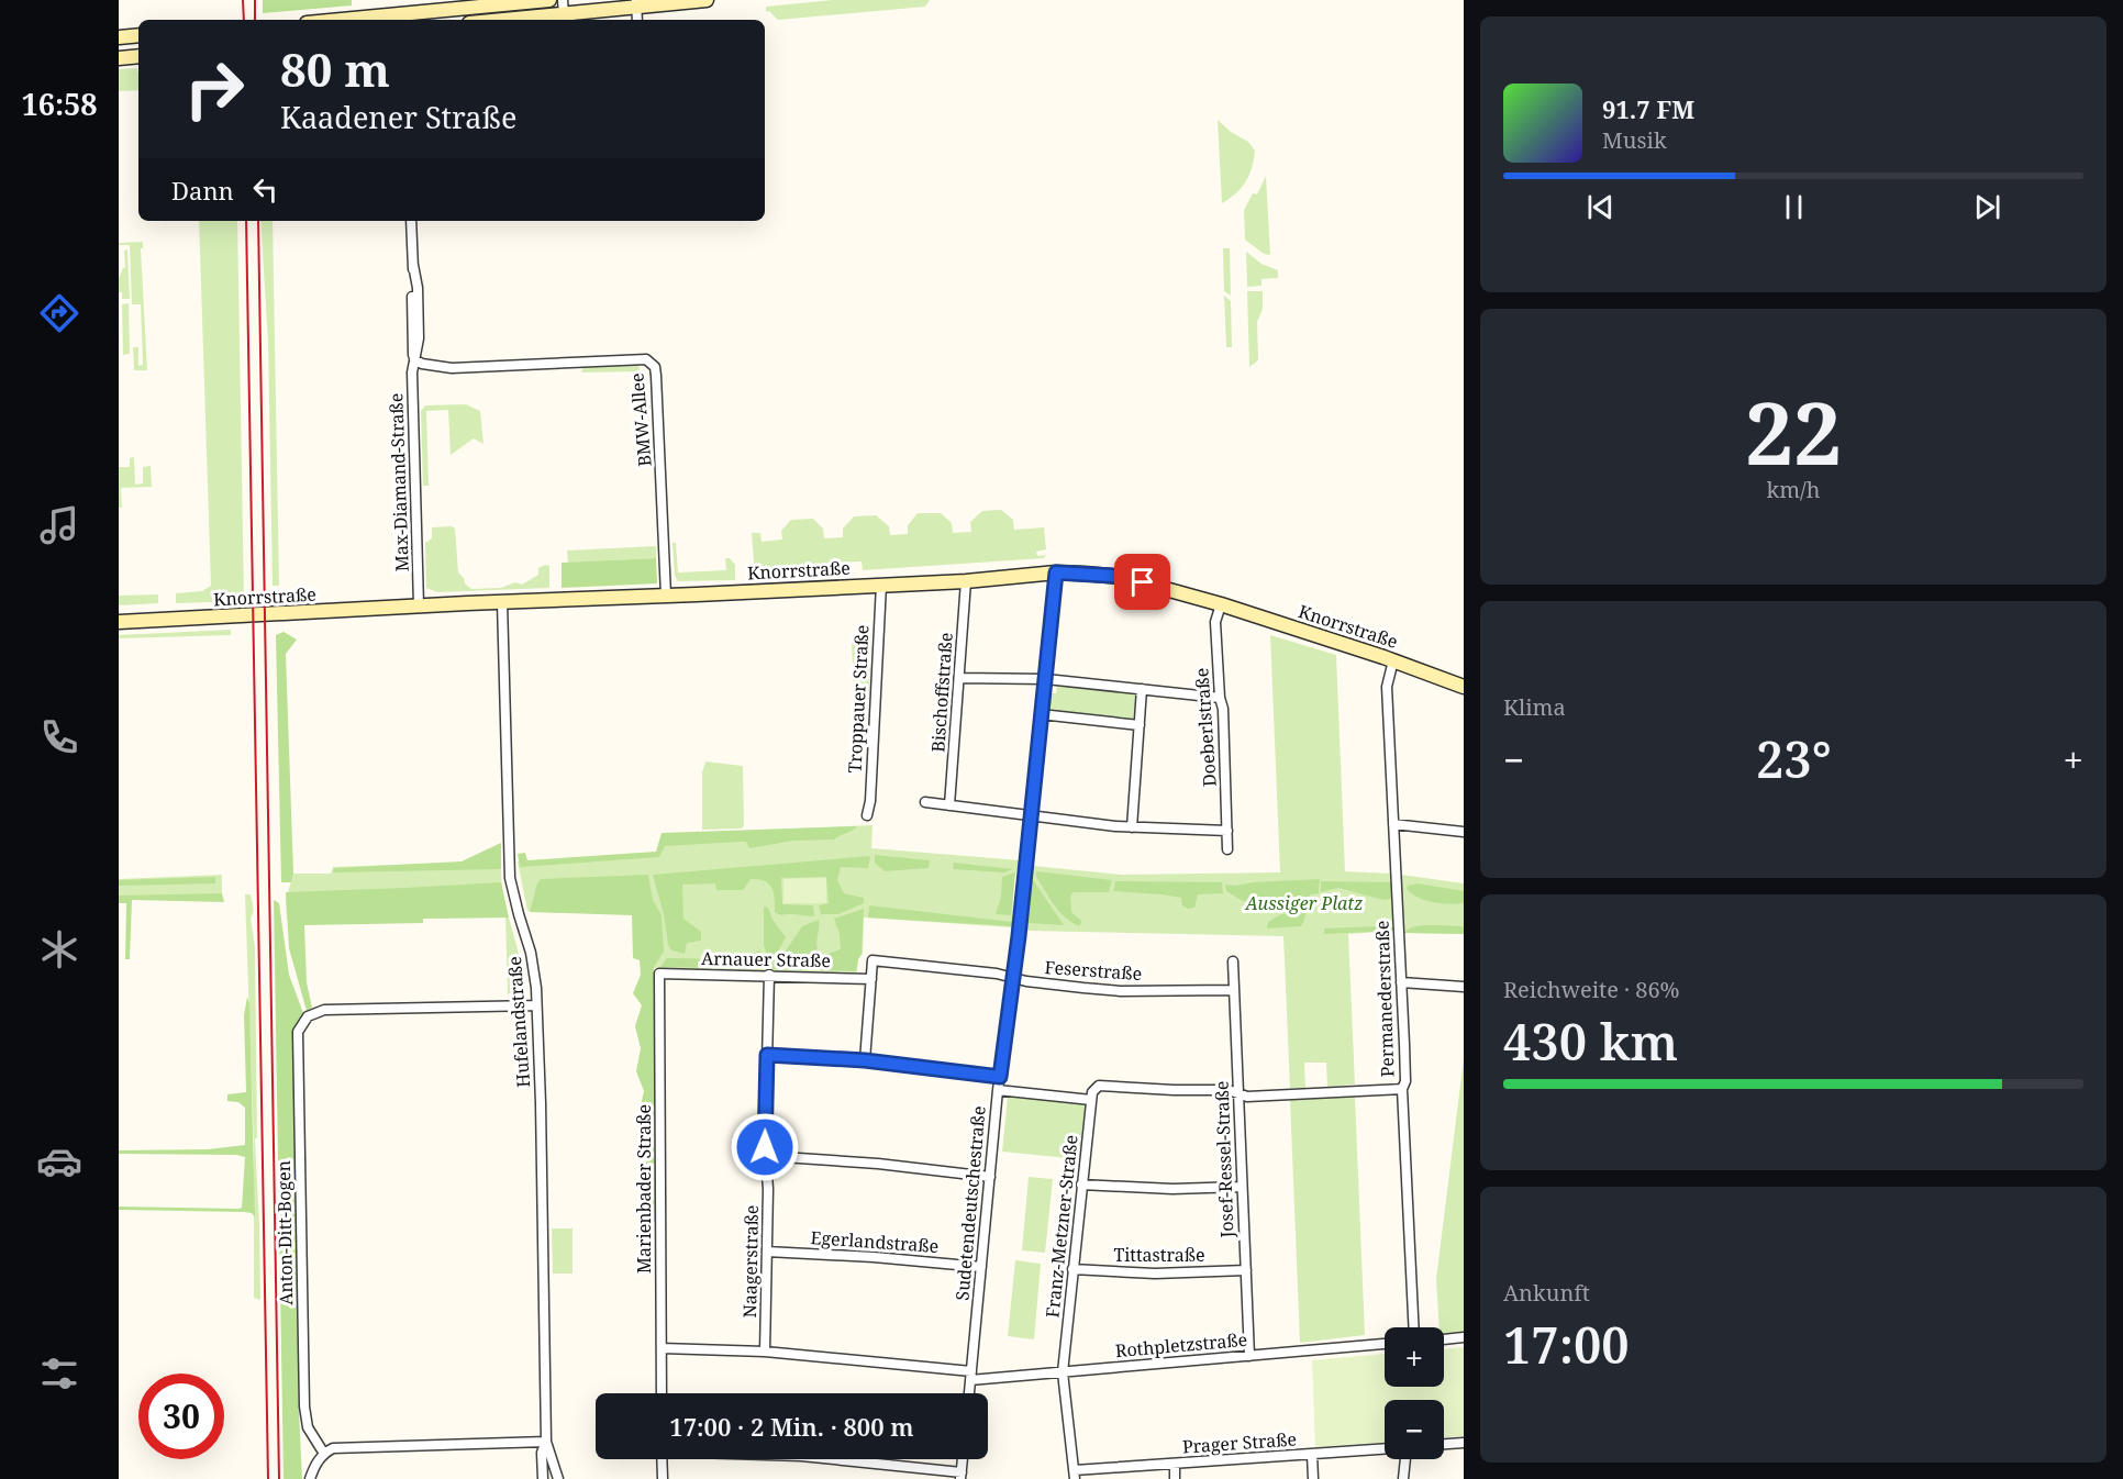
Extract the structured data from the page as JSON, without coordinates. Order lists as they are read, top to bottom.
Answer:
{
  "streets": {
    "street": [
      "BMW-Allee",
      "Max-Diamand-Straße",
      "Knorrstraße",
      "Bischoffstraße",
      "Troppauer Straße",
      "Doeberlstraße",
      "Arnauer Straße",
      "Feserstraße",
      "Permanederstraße",
      "Hufelandstraße",
      "Josef-Ressel-Straße",
      "Marienbader Straße",
      "Sudetendeutschestraße",
      "Franz-Metzner-Straße",
      "Anton-Ditt-Bogen",
      "Egerlandstraße",
      "Tittastraße",
      "Naagerstraße",
      "Rothpletzstraße",
      "Prager Straße"
    ]
  },
  "crossings": [
    ["BMW-Allee", "Max-Diamand-Straße"],
    ["BMW-Allee", "Knorrstraße"],
    ["Max-Diamand-Straße", "Knorrstraße"],
    ["Knorrstraße", "Bischoffstraße"],
    ["Knorrstraße", "Troppauer Straße"],
    ["Knorrstraße", "Doeberlstraße"],
    ["Knorrstraße", "Permanederstraße"],
    ["Knorrstraße", "Hufelandstraße"],
    ["Knorrstraße", "Sudetendeutschestraße"],
    ["Arnauer Straße", "Feserstraße"],
    ["Arnauer Straße", "Marienbader Straße"],
    ["Arnauer Straße", "Naagerstraße"],
    ["Feserstraße", "Josef-Ressel-Straße"],
    ["Feserstraße", "Sudetendeutschestraße"],
    ["Hufelandstraße", "Anton-Ditt-Bogen"],
    ["Josef-Ressel-Straße", "Franz-Metzner-Straße"],
    ["Josef-Ressel-Straße", "Tittastraße"],
    ["Josef-Ressel-Straße", "Rothpletzstraße"],
    ["Marienbader Straße", "Rothpletzstraße"],
    ["Sudetendeutschestraße", "Egerlandstraße"],
    ["Sudetendeutschestraße", "Rothpletzstraße"],
    ["Franz-Metzner-Straße", "Tittastraße"],
    ["Franz-Metzner-Straße", "Rothpletzstraße"],
    ["Franz-Metzner-Straße", "Prager Straße"],
    ["Egerlandstraße", "Naagerstraße"],
    ["Naagerstraße", "Rothpletzstraße"]
  ],
  "parks": ["Aussiger Platz"],
  "page": {
    "tabs": "16:58",
    "turn": ["80 m", "Kaadener Straße"],
    "song": ["91.7 FM", "Musik"],
    "then": "Dann",
    "tile": [
      ["22", "km/h"],
      "Klima",
      ["Reichweite · 86%", "430 km"],
      ["Ankunft", "17:00"]
    ],
    "heat": ["−", "23°", "+"],
    "map_buttons": ["+", "−"],
    "limit": "30",
    "trip": "17:00 · 2 Min. · 800 m"
  }
}
